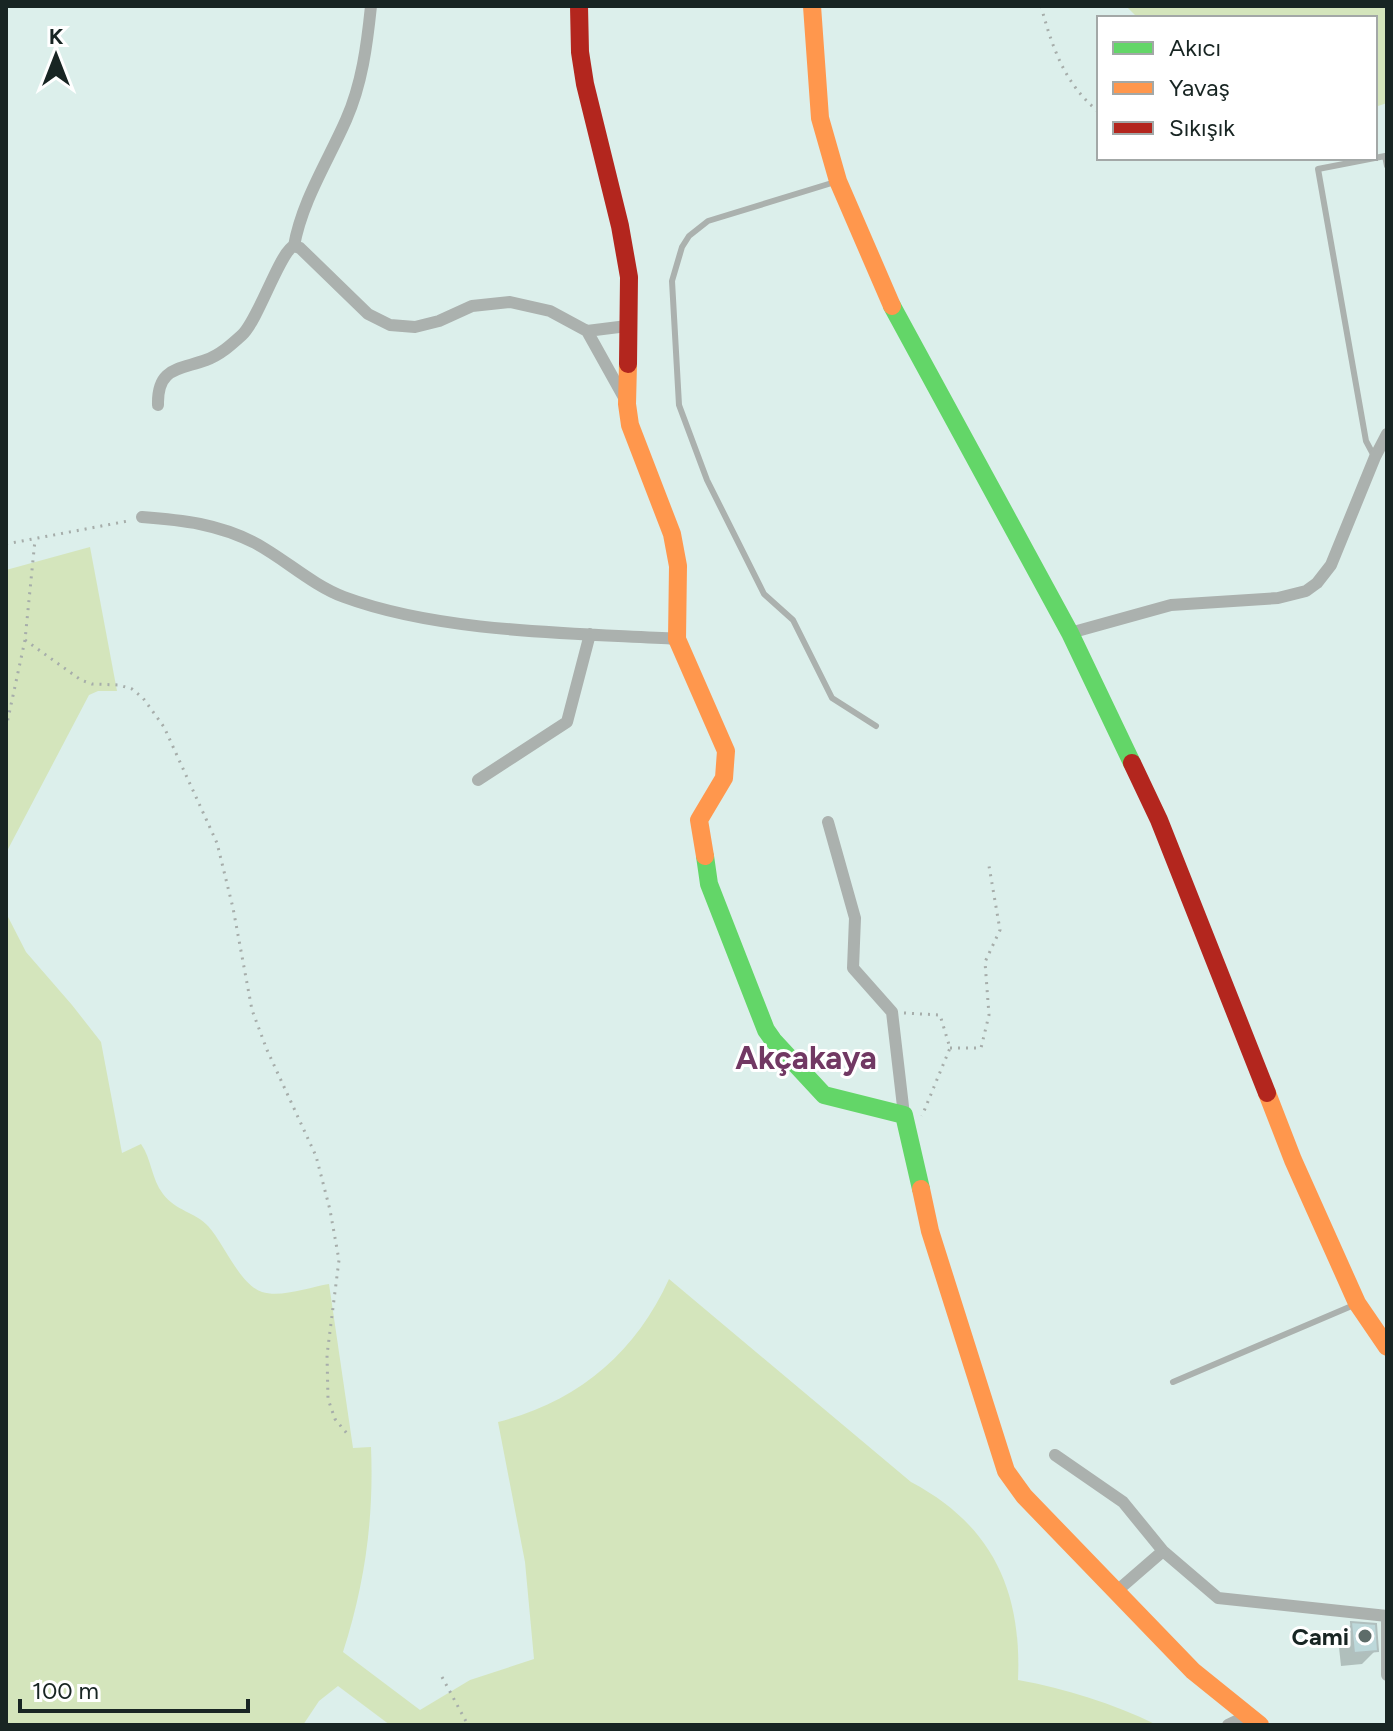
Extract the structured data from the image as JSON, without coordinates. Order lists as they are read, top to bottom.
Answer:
{
  "districts": ["Akçakaya"],
  "places": ["Cami"],
  "legend": ["Akıcı", "Yavaş", "Sıkışık"],
  "scale_bar": "100 m",
  "north": "top"
}
